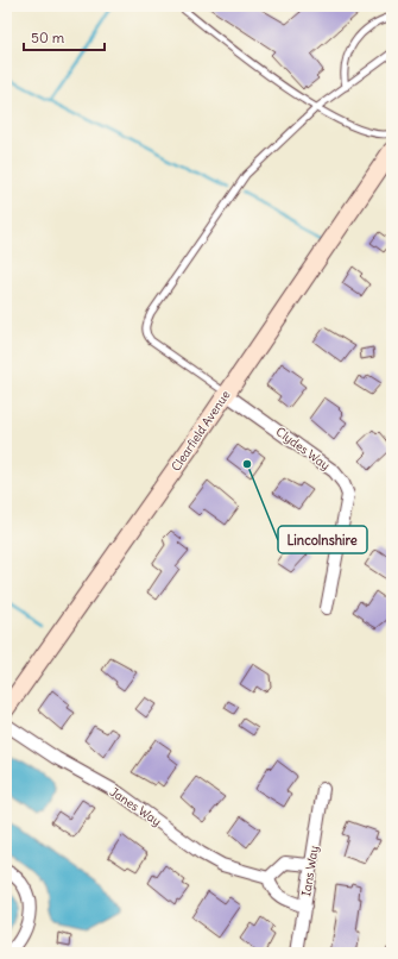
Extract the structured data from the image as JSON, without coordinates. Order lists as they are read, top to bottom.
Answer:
{
  "streets": {
    "street": [
      "Clearfield Avenue",
      "Clydes Way",
      "Janes Way",
      "Ians Way"
    ]
  },
  "crossings": [
    ["Clearfield Avenue", "Clydes Way"]
  ],
  "places": ["Lincolnshire"],
  "scale_bar": "50 m"
}
